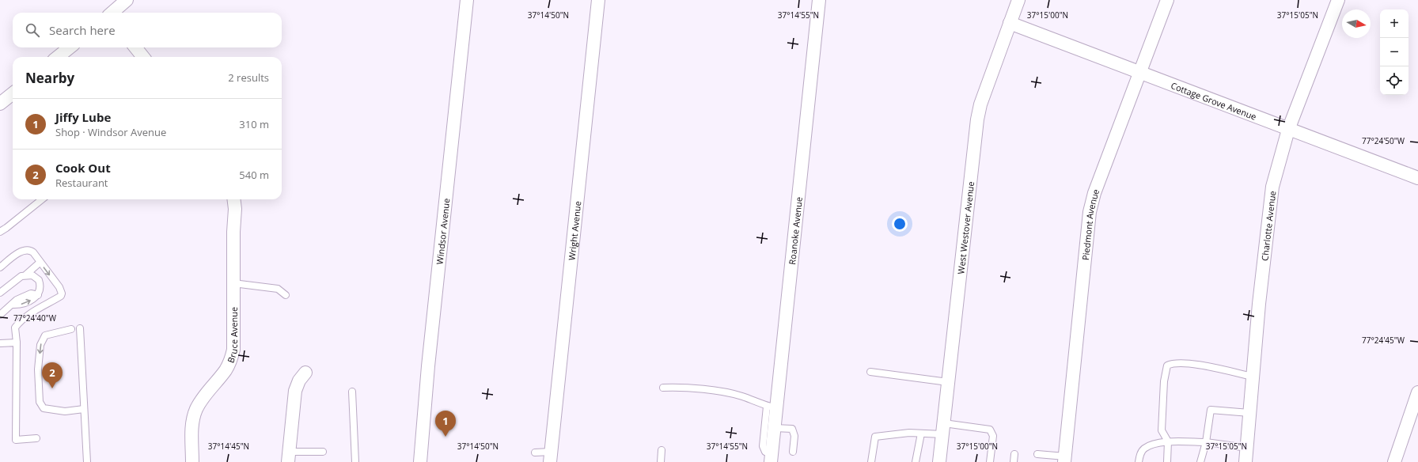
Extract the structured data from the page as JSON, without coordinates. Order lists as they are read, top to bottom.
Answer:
{
  "streets": {
    "street": [
      "Cottage Grove Avenue",
      "Piedmont Avenue",
      "Charlotte Avenue",
      "West Westover Avenue",
      "Windsor Avenue",
      "Wright Avenue",
      "Roanoke Avenue",
      "Bruce Avenue"
    ]
  },
  "crossings": [
    ["Cottage Grove Avenue", "Piedmont Avenue"],
    ["Cottage Grove Avenue", "Charlotte Avenue"],
    ["Cottage Grove Avenue", "West Westover Avenue"]
  ],
  "north": "right",
  "page": {
    "map_buttons": ["+", "−"],
    "search": "Search here",
    "heading": ["Nearby", "2 results"],
    "list": [
      {
        "mark": "1",
        "name": "Jiffy Lube",
        "note": "Shop · Windsor Avenue",
        "value": "310 m"
      },
      {
        "mark": "2",
        "name": "Cook Out",
        "note": "Restaurant",
        "value": "540 m"
      }
    ],
    "pins": ["2", "1"]
  },
  "coordinates": [
    "37°14'50\"N",
    "37°14'55\"N",
    "37°15'00\"N",
    "37°15'05\"N",
    "77°24'50\"W",
    "77°24'40\"W",
    "77°24'45\"W",
    "37°14'45\"N"
  ]
}
